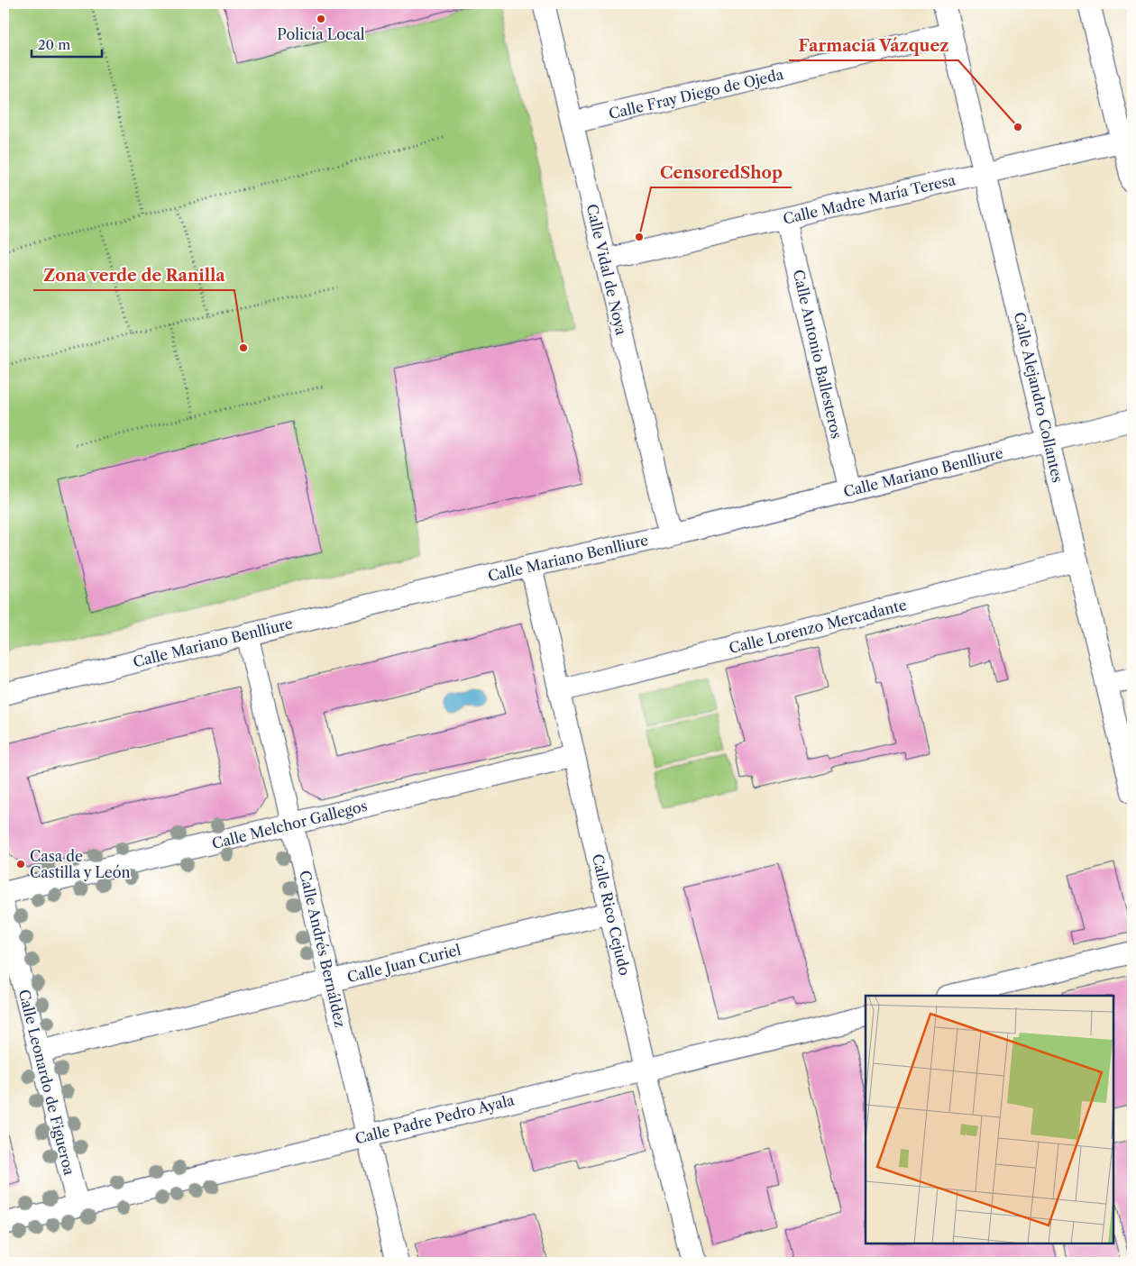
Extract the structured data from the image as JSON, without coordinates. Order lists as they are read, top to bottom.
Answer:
{
  "streets": {
    "street": [
      "Calle Fray Diego de Ojeda",
      "Calle Madre María Teresa",
      "Calle Vidal de Noya",
      "Calle Antonio Ballesteros",
      "Calle Alejandro Collantes",
      "Calle Mariano Benlliure",
      "Calle Lorenzo Mercadante",
      "Calle Melchor Gallegos",
      "Calle Rico Cejudo",
      "Calle Andrés Bernáldez",
      "Calle Juan Curiel",
      "Calle Leonardo de Figueroa",
      "Calle Padre Pedro Ayala"
    ]
  },
  "crossings": [
    ["Calle Fray Diego de Ojeda", "Calle Vidal de Noya"],
    ["Calle Fray Diego de Ojeda", "Calle Alejandro Collantes"],
    ["Calle Madre María Teresa", "Calle Vidal de Noya"],
    ["Calle Madre María Teresa", "Calle Antonio Ballesteros"],
    ["Calle Madre María Teresa", "Calle Alejandro Collantes"],
    ["Calle Vidal de Noya", "Calle Mariano Benlliure"],
    ["Calle Antonio Ballesteros", "Calle Mariano Benlliure"],
    ["Calle Alejandro Collantes", "Calle Mariano Benlliure"],
    ["Calle Alejandro Collantes", "Calle Lorenzo Mercadante"],
    ["Calle Mariano Benlliure", "Calle Rico Cejudo"],
    ["Calle Mariano Benlliure", "Calle Andrés Bernáldez"],
    ["Calle Lorenzo Mercadante", "Calle Rico Cejudo"],
    ["Calle Melchor Gallegos", "Calle Rico Cejudo"],
    ["Calle Melchor Gallegos", "Calle Andrés Bernáldez"],
    ["Calle Rico Cejudo", "Calle Juan Curiel"],
    ["Calle Rico Cejudo", "Calle Padre Pedro Ayala"],
    ["Calle Andrés Bernáldez", "Calle Juan Curiel"],
    ["Calle Andrés Bernáldez", "Calle Padre Pedro Ayala"],
    ["Calle Juan Curiel", "Calle Leonardo de Figueroa"],
    ["Calle Leonardo de Figueroa", "Calle Padre Pedro Ayala"]
  ],
  "places": [
    "Policía Local",
    "Farmacia Vázquez",
    "CensoredShop",
    "Zona verde de Ranilla",
    "Casa de Castilla y León"
  ],
  "scale_bar": "20 m"
}
